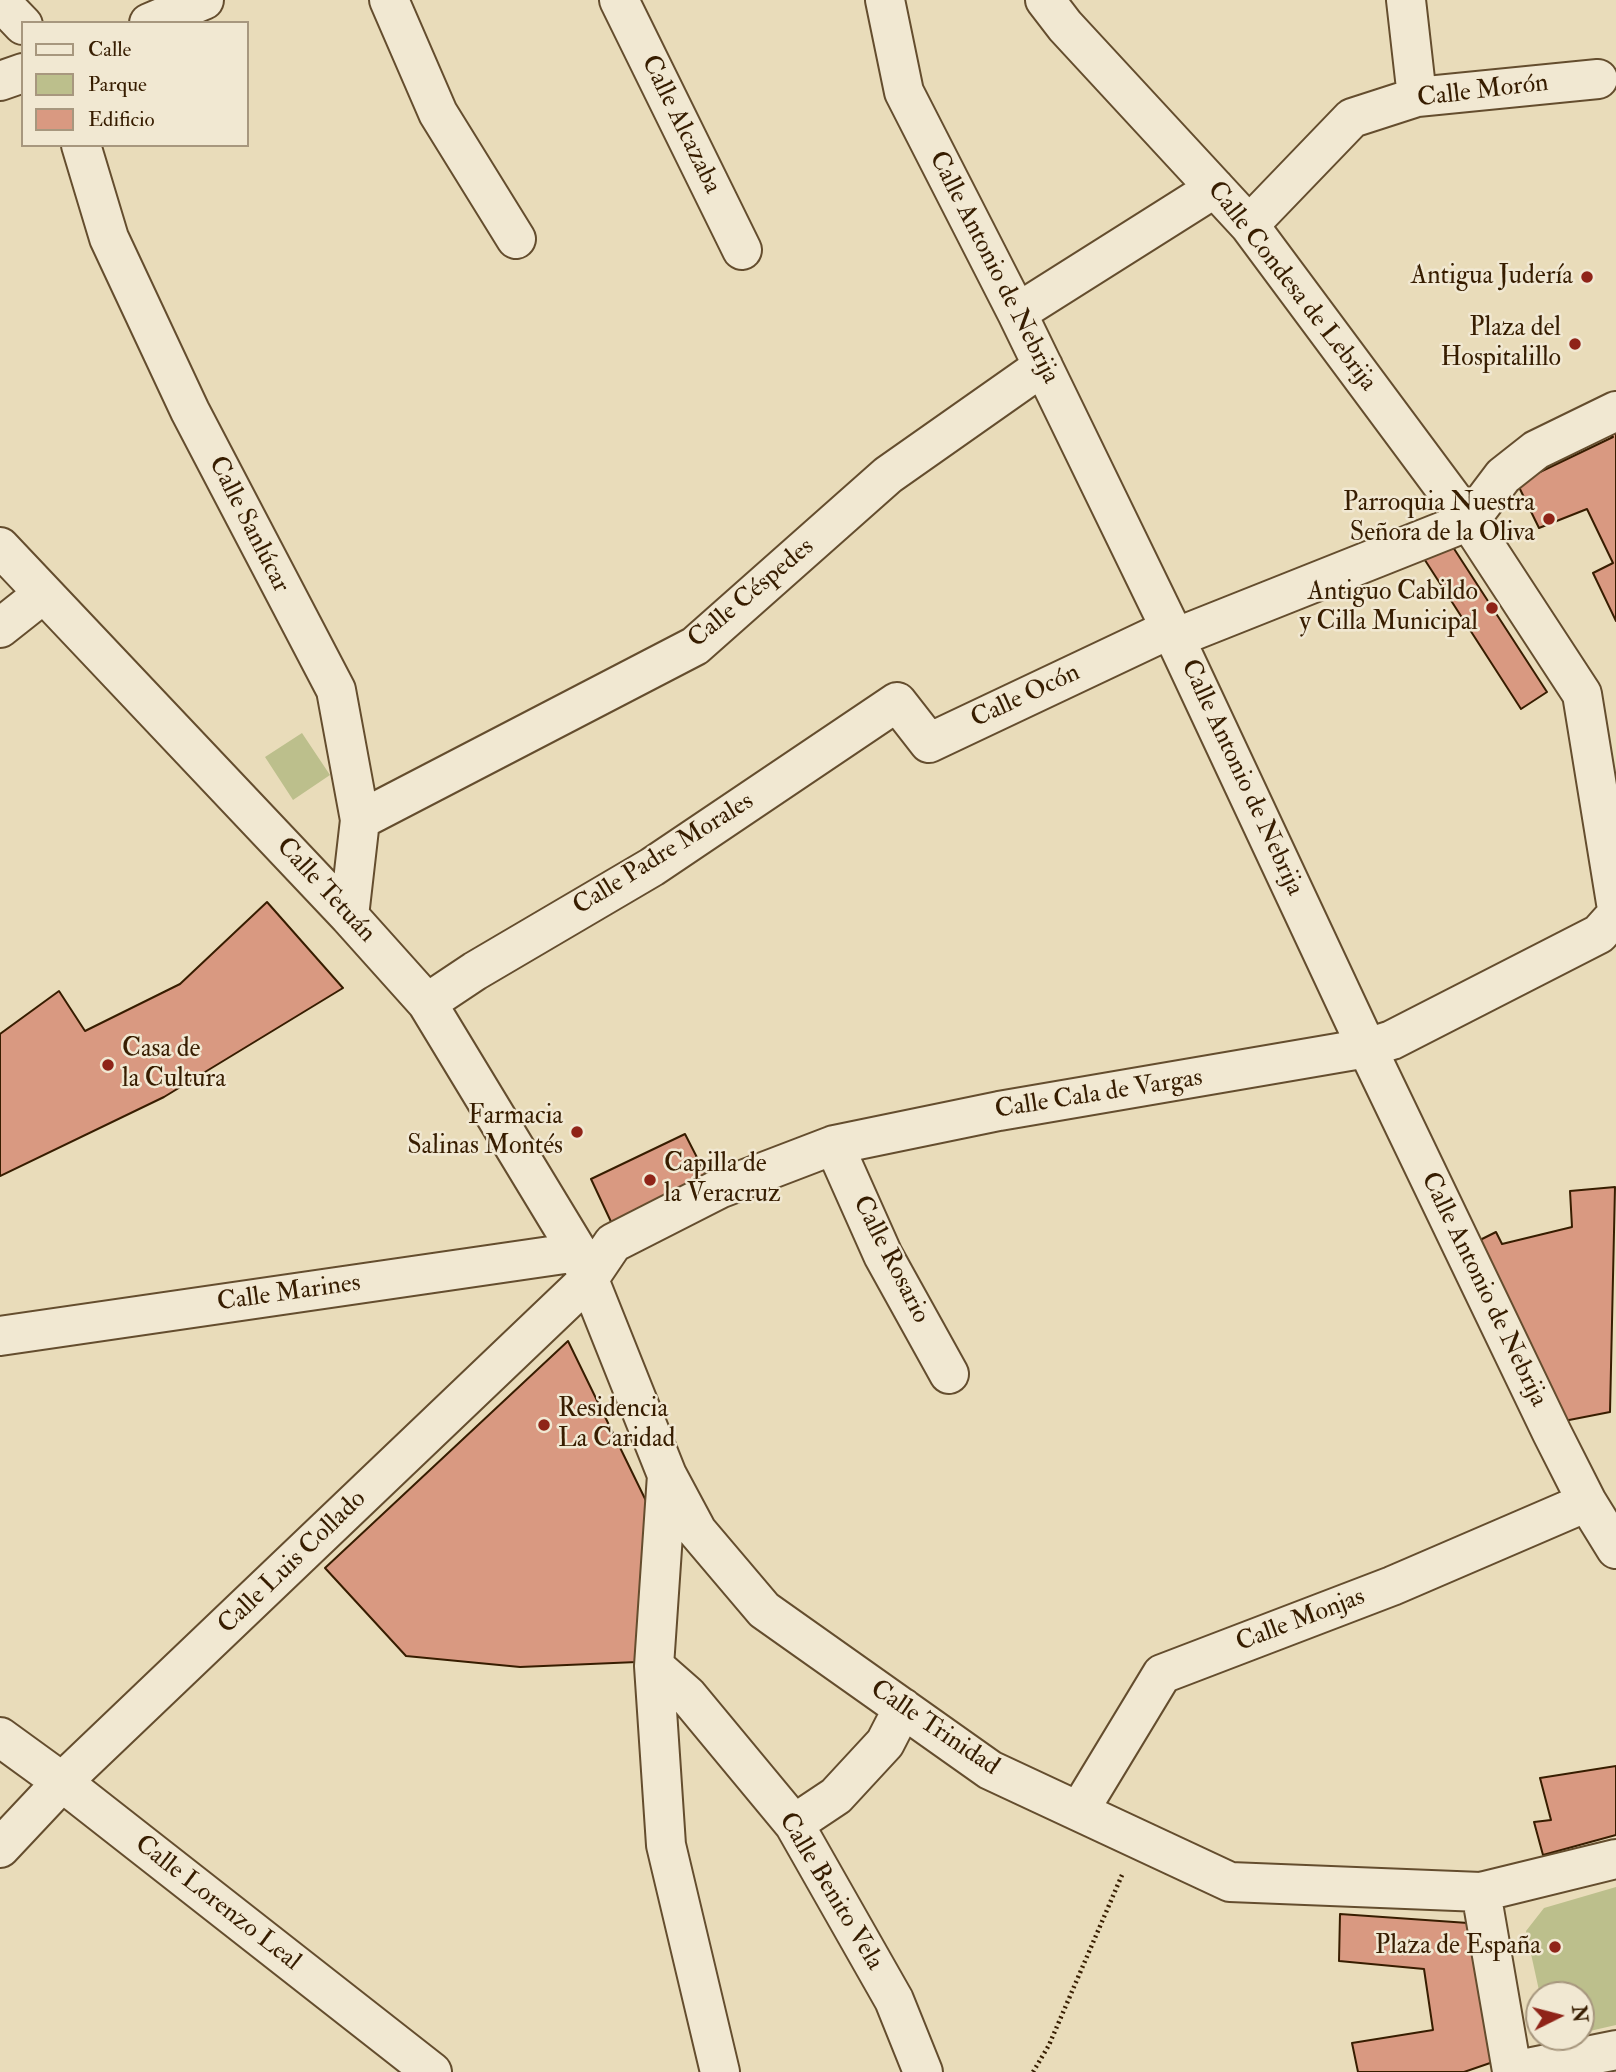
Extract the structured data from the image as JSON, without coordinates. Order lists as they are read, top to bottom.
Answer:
{
  "streets": {
    "street": [
      "Calle Morón",
      "Calle Alcazaba",
      "Calle Antonio de Nebrija",
      "Calle Condesa de Lebrija",
      "Calle Sanlúcar",
      "Calle Céspedes",
      "Calle Ocón",
      "Calle Padre Morales",
      "Calle Tetuán",
      "Calle Cala de Vargas",
      "Calle Rosario",
      "Calle Marines",
      "Calle Luis Collado",
      "Calle Monjas",
      "Calle Trinidad",
      "Calle Benito Vela",
      "Calle Lorenzo Leal"
    ]
  },
  "crossings": [
    ["Calle Morón", "Calle Condesa de Lebrija"],
    ["Calle Antonio de Nebrija", "Calle Céspedes"],
    ["Calle Antonio de Nebrija", "Calle Ocón"],
    ["Calle Antonio de Nebrija", "Calle Cala de Vargas"],
    ["Calle Antonio de Nebrija", "Calle Monjas"],
    ["Calle Condesa de Lebrija", "Calle Ocón"],
    ["Calle Sanlúcar", "Calle Céspedes"],
    ["Calle Sanlúcar", "Calle Tetuán"],
    ["Calle Ocón", "Calle Padre Morales"],
    ["Calle Padre Morales", "Calle Tetuán"],
    ["Calle Tetuán", "Calle Cala de Vargas"],
    ["Calle Tetuán", "Calle Marines"],
    ["Calle Tetuán", "Calle Luis Collado"],
    ["Calle Tetuán", "Calle Trinidad"],
    ["Calle Cala de Vargas", "Calle Rosario"],
    ["Calle Cala de Vargas", "Calle Marines"],
    ["Calle Cala de Vargas", "Calle Luis Collado"],
    ["Calle Cala de Vargas", "Calle Trinidad"],
    ["Calle Marines", "Calle Luis Collado"],
    ["Calle Marines", "Calle Trinidad"],
    ["Calle Luis Collado", "Calle Trinidad"],
    ["Calle Luis Collado", "Calle Lorenzo Leal"],
    ["Calle Monjas", "Calle Trinidad"]
  ],
  "places": [
    "Antigua Judería",
    "Plaza del Hospitalillo",
    "Parroquia Nuestra Señora de la Oliva",
    "Antiguo Cabildo y Cilla Municipal",
    "Casa de la Cultura",
    "Farmacia Salinas Montés",
    "Capilla de la Veracruz",
    "Residencia La Caridad",
    "Plaza de España"
  ],
  "legend": ["Calle", "Parque", "Edificio"],
  "north": "right"
}
